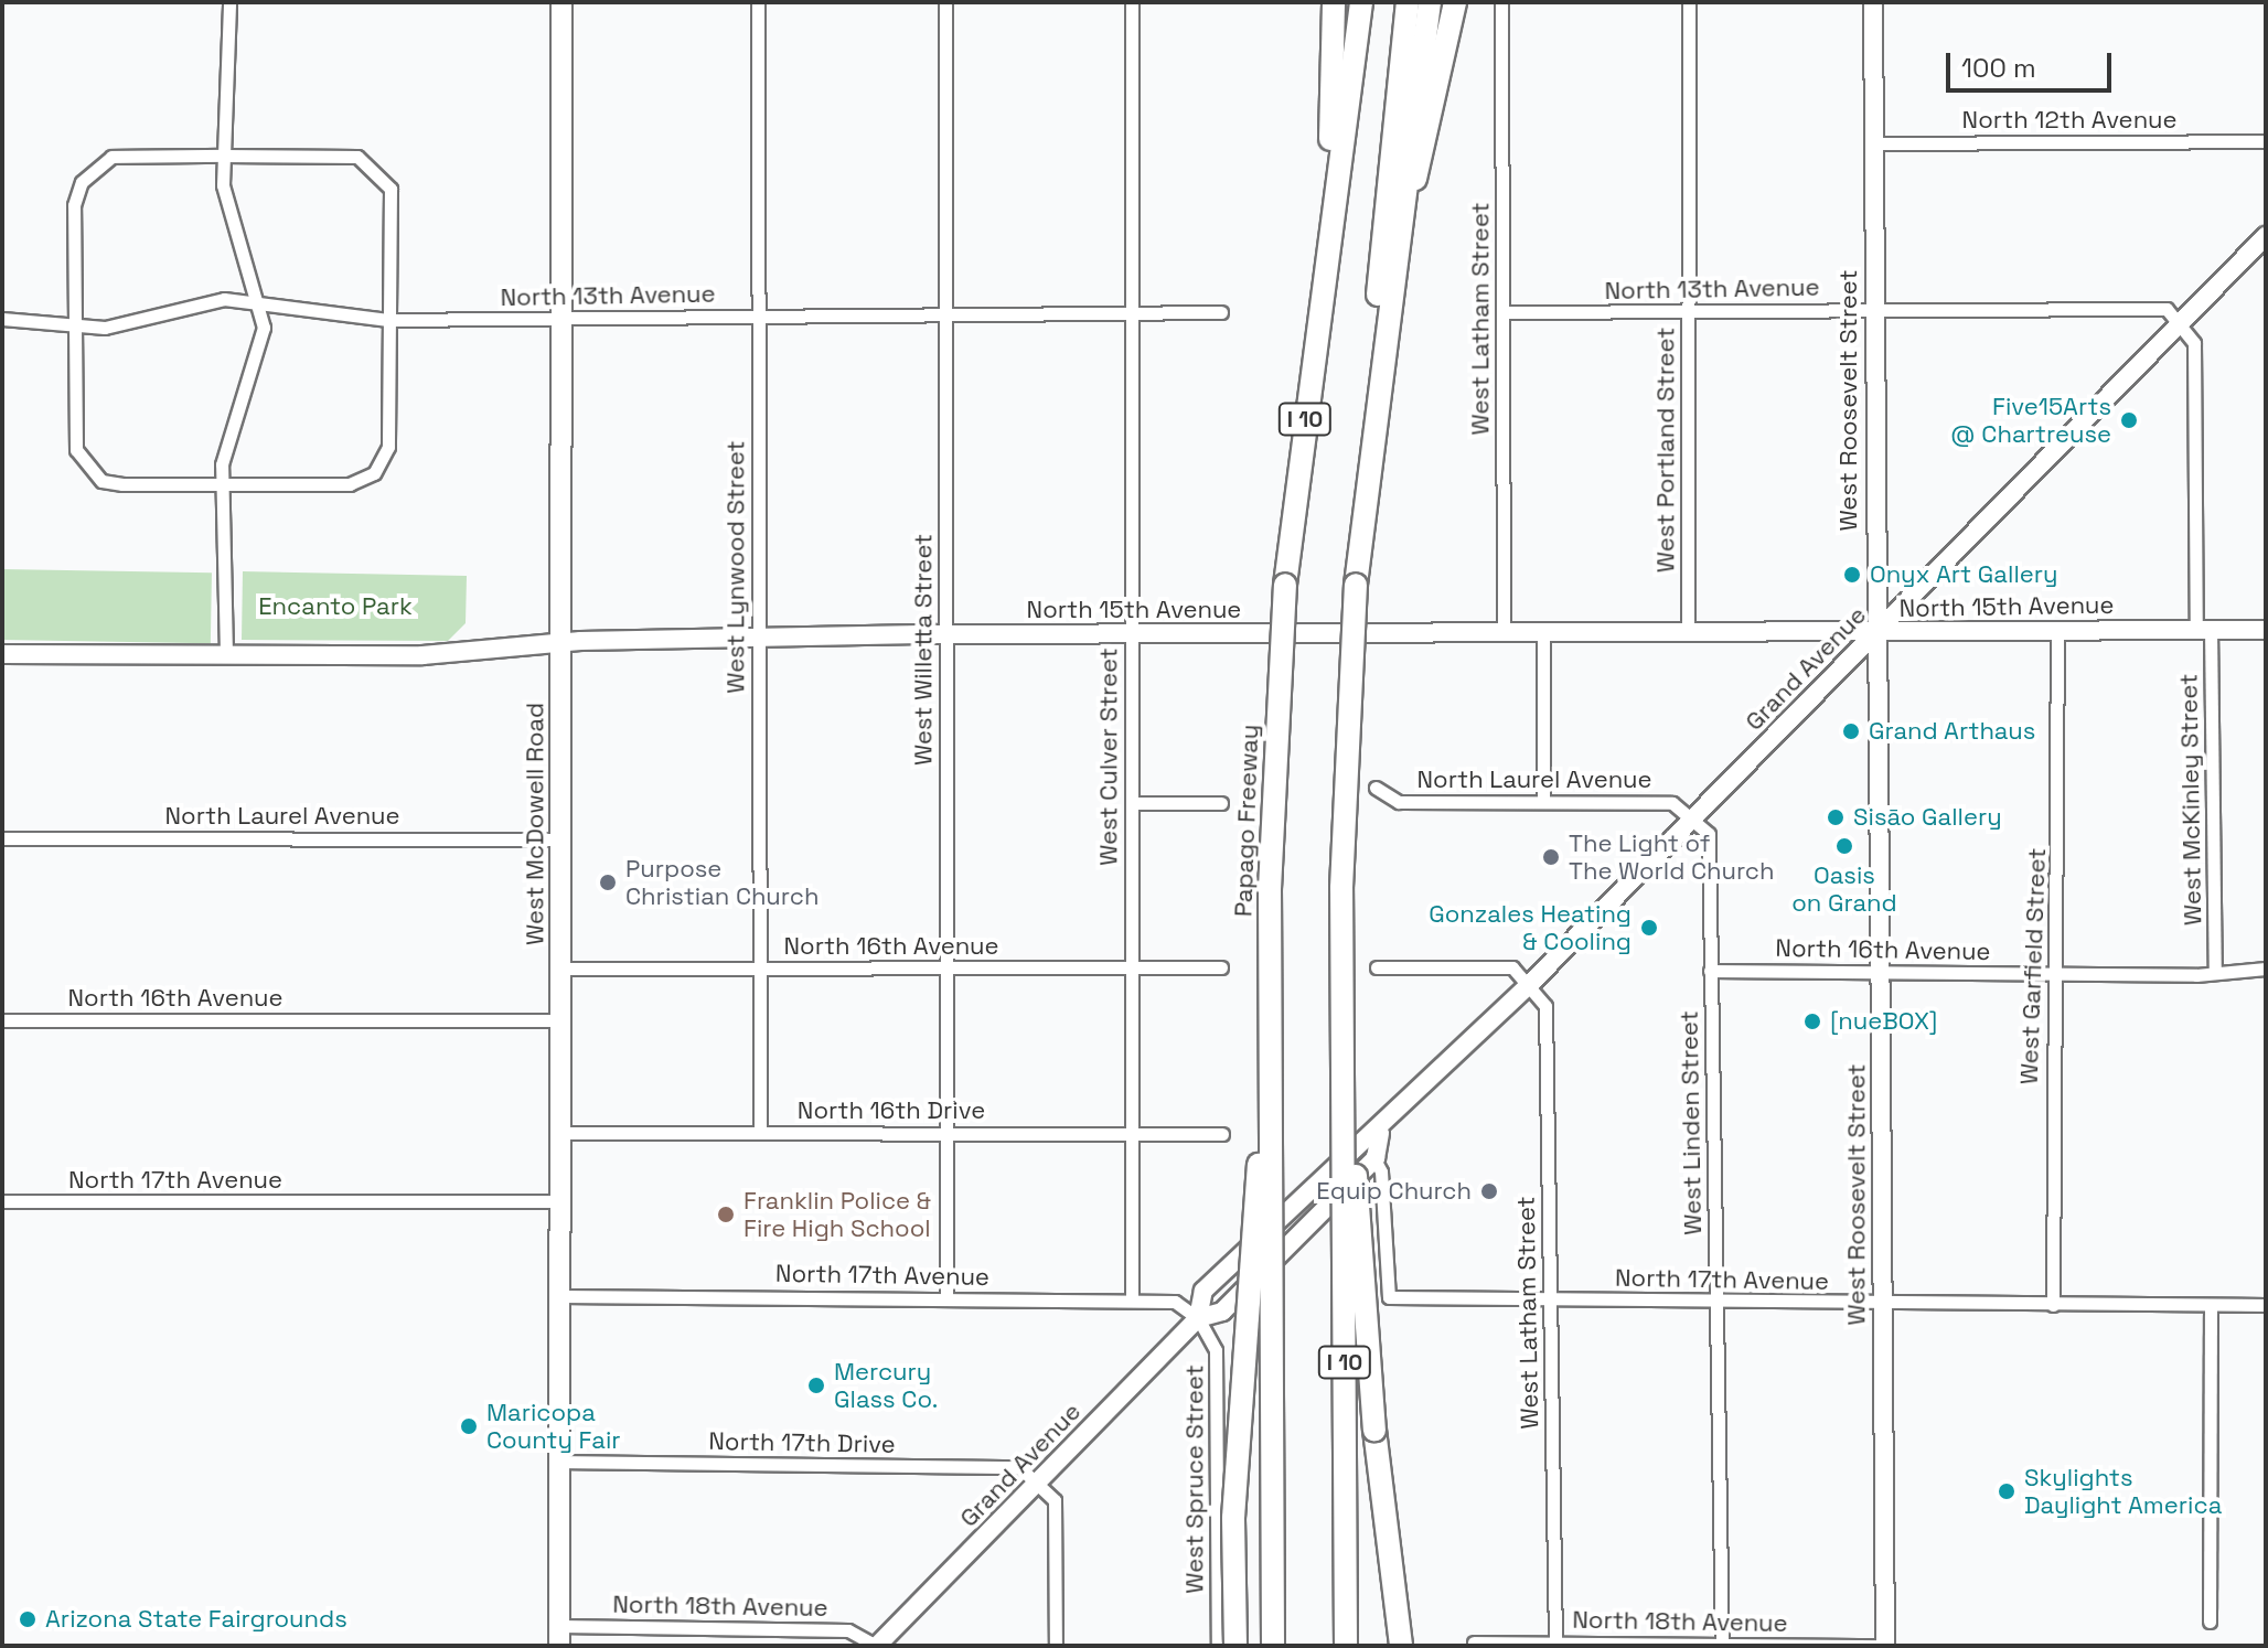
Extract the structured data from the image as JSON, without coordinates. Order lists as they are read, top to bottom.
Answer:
{
  "streets": {
    "highway": ["I 10", "Papago Freeway"],
    "main road": ["West McDowell Road"],
    "street": [
      "North 12th Avenue",
      "North 13th Avenue",
      "West Latham Street",
      "West Roosevelt Street",
      "West Portland Street",
      "West Lynwood Street",
      "North 15th Avenue",
      "West Willetta Street",
      "Grand Avenue",
      "West Culver Street",
      "North Laurel Avenue",
      "West McKinley Street",
      "North 16th Avenue",
      "West Garfield Street",
      "North 16th Drive",
      "West Linden Street",
      "North 17th Avenue",
      "North 17th Drive",
      "West Spruce Street",
      "North 18th Avenue"
    ]
  },
  "crossings": [
    ["North 12th Avenue", "West Roosevelt Street"],
    ["North 13th Avenue", "West Latham Street"],
    ["North 13th Avenue", "West Roosevelt Street"],
    ["North 13th Avenue", "West Portland Street"],
    ["North 13th Avenue", "West Lynwood Street"],
    ["North 13th Avenue", "West Willetta Street"],
    ["North 13th Avenue", "Grand Avenue"],
    ["North 13th Avenue", "West Culver Street"],
    ["North 13th Avenue", "West McKinley Street"],
    ["North 13th Avenue", "West McDowell Road"],
    ["West Latham Street", "North 15th Avenue"],
    ["West Latham Street", "Grand Avenue"],
    ["West Latham Street", "North 17th Avenue"],
    ["West Latham Street", "North 18th Avenue"],
    ["West Roosevelt Street", "North 15th Avenue"],
    ["West Roosevelt Street", "Grand Avenue"],
    ["West Roosevelt Street", "North 16th Avenue"],
    ["West Roosevelt Street", "North 17th Avenue"],
    ["West Roosevelt Street", "North 18th Avenue"],
    ["West Portland Street", "North 15th Avenue"],
    ["West Lynwood Street", "North 15th Avenue"],
    ["West Lynwood Street", "North 16th Avenue"],
    ["West Lynwood Street", "North 16th Drive"],
    ["North 15th Avenue", "West Willetta Street"],
    ["North 15th Avenue", "Grand Avenue"],
    ["North 15th Avenue", "West Culver Street"],
    ["North 15th Avenue", "West McKinley Street"],
    ["North 15th Avenue", "West McDowell Road"],
    ["North 15th Avenue", "West Garfield Street"],
    ["West Willetta Street", "North 16th Avenue"],
    ["West Willetta Street", "North 16th Drive"],
    ["West Willetta Street", "North 17th Avenue"],
    ["Grand Avenue", "North Laurel Avenue"],
    ["Grand Avenue", "West McKinley Street"],
    ["Grand Avenue", "West Linden Street"],
    ["Grand Avenue", "North 17th Avenue"],
    ["Grand Avenue", "North 17th Drive"],
    ["Grand Avenue", "West Spruce Street"],
    ["Grand Avenue", "North 18th Avenue"],
    ["West Culver Street", "North 16th Avenue"],
    ["West Culver Street", "North 16th Drive"],
    ["West Culver Street", "North 17th Avenue"],
    ["North Laurel Avenue", "West McDowell Road"],
    ["North Laurel Avenue", "West Linden Street"],
    ["West McKinley Street", "North 16th Avenue"],
    ["West McDowell Road", "North 16th Avenue"],
    ["West McDowell Road", "North 16th Drive"],
    ["West McDowell Road", "North 17th Avenue"],
    ["West McDowell Road", "North 17th Drive"],
    ["West McDowell Road", "North 18th Avenue"],
    ["North 16th Avenue", "West Garfield Street"],
    ["North 16th Avenue", "West Linden Street"],
    ["West Garfield Street", "North 17th Avenue"],
    ["West Linden Street", "North 17th Avenue"],
    ["West Linden Street", "North 18th Avenue"],
    ["North 17th Avenue", "West Spruce Street"]
  ],
  "parks": ["Encanto Park"],
  "places": [
    "Five15Arts @ Chartreuse",
    "Onyx Art Gallery",
    "Grand Arthaus",
    "Sisāo Gallery",
    "Oasis on Grand",
    "The Light of The World Church",
    "Purpose Christian Church",
    "Gonzales Heating & Cooling",
    "[nueBOX]",
    "Equip Church",
    "Franklin Police & Fire High School",
    "Mercury Glass Co.",
    "Maricopa County Fair",
    "Skylights Daylight America",
    "Arizona State Fairgrounds"
  ],
  "scale_bar": "100 m"
}
